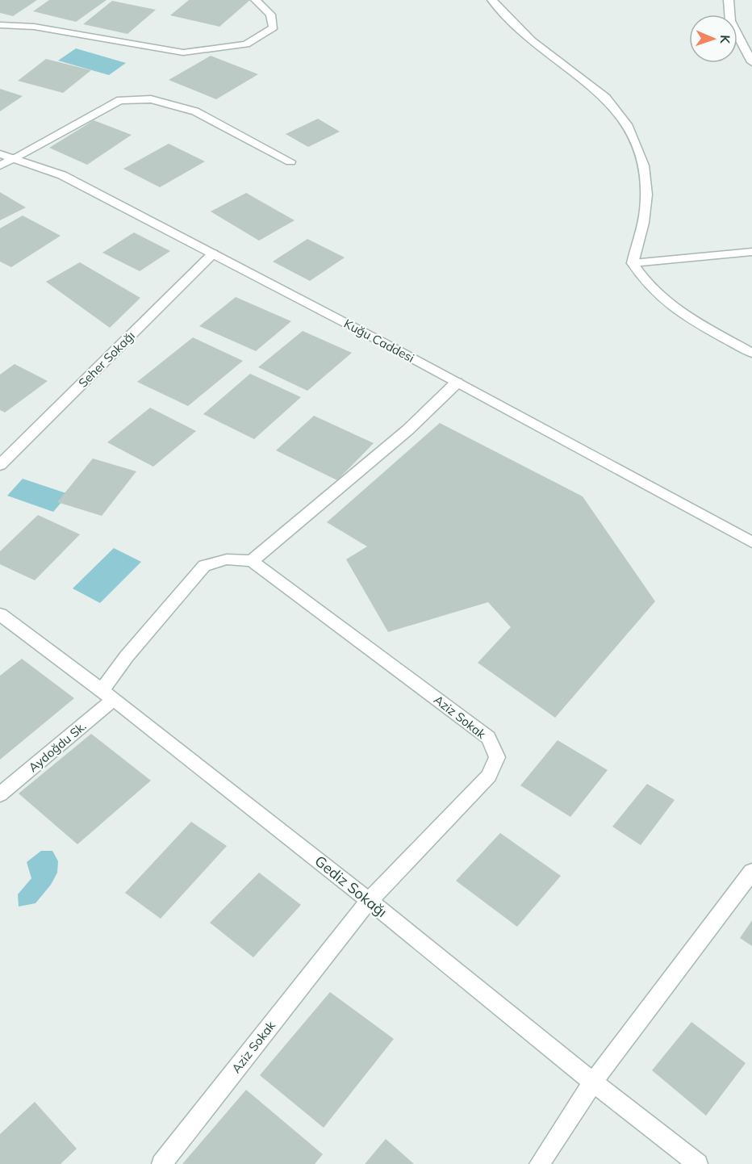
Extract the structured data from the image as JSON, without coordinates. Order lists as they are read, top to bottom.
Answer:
{
  "streets": {
    "street": [
      "Kuğu Caddesi",
      "Seher Sokağı",
      "Aziz Sokak",
      "Aydoğdu Sk.",
      "Gediz Sokağı"
    ]
  },
  "crossings": [
    ["Kuğu Caddesi", "Seher Sokağı"],
    ["Aziz Sokak", "Gediz Sokağı"],
    ["Aydoğdu Sk.", "Gediz Sokağı"]
  ],
  "north": "right"
}
